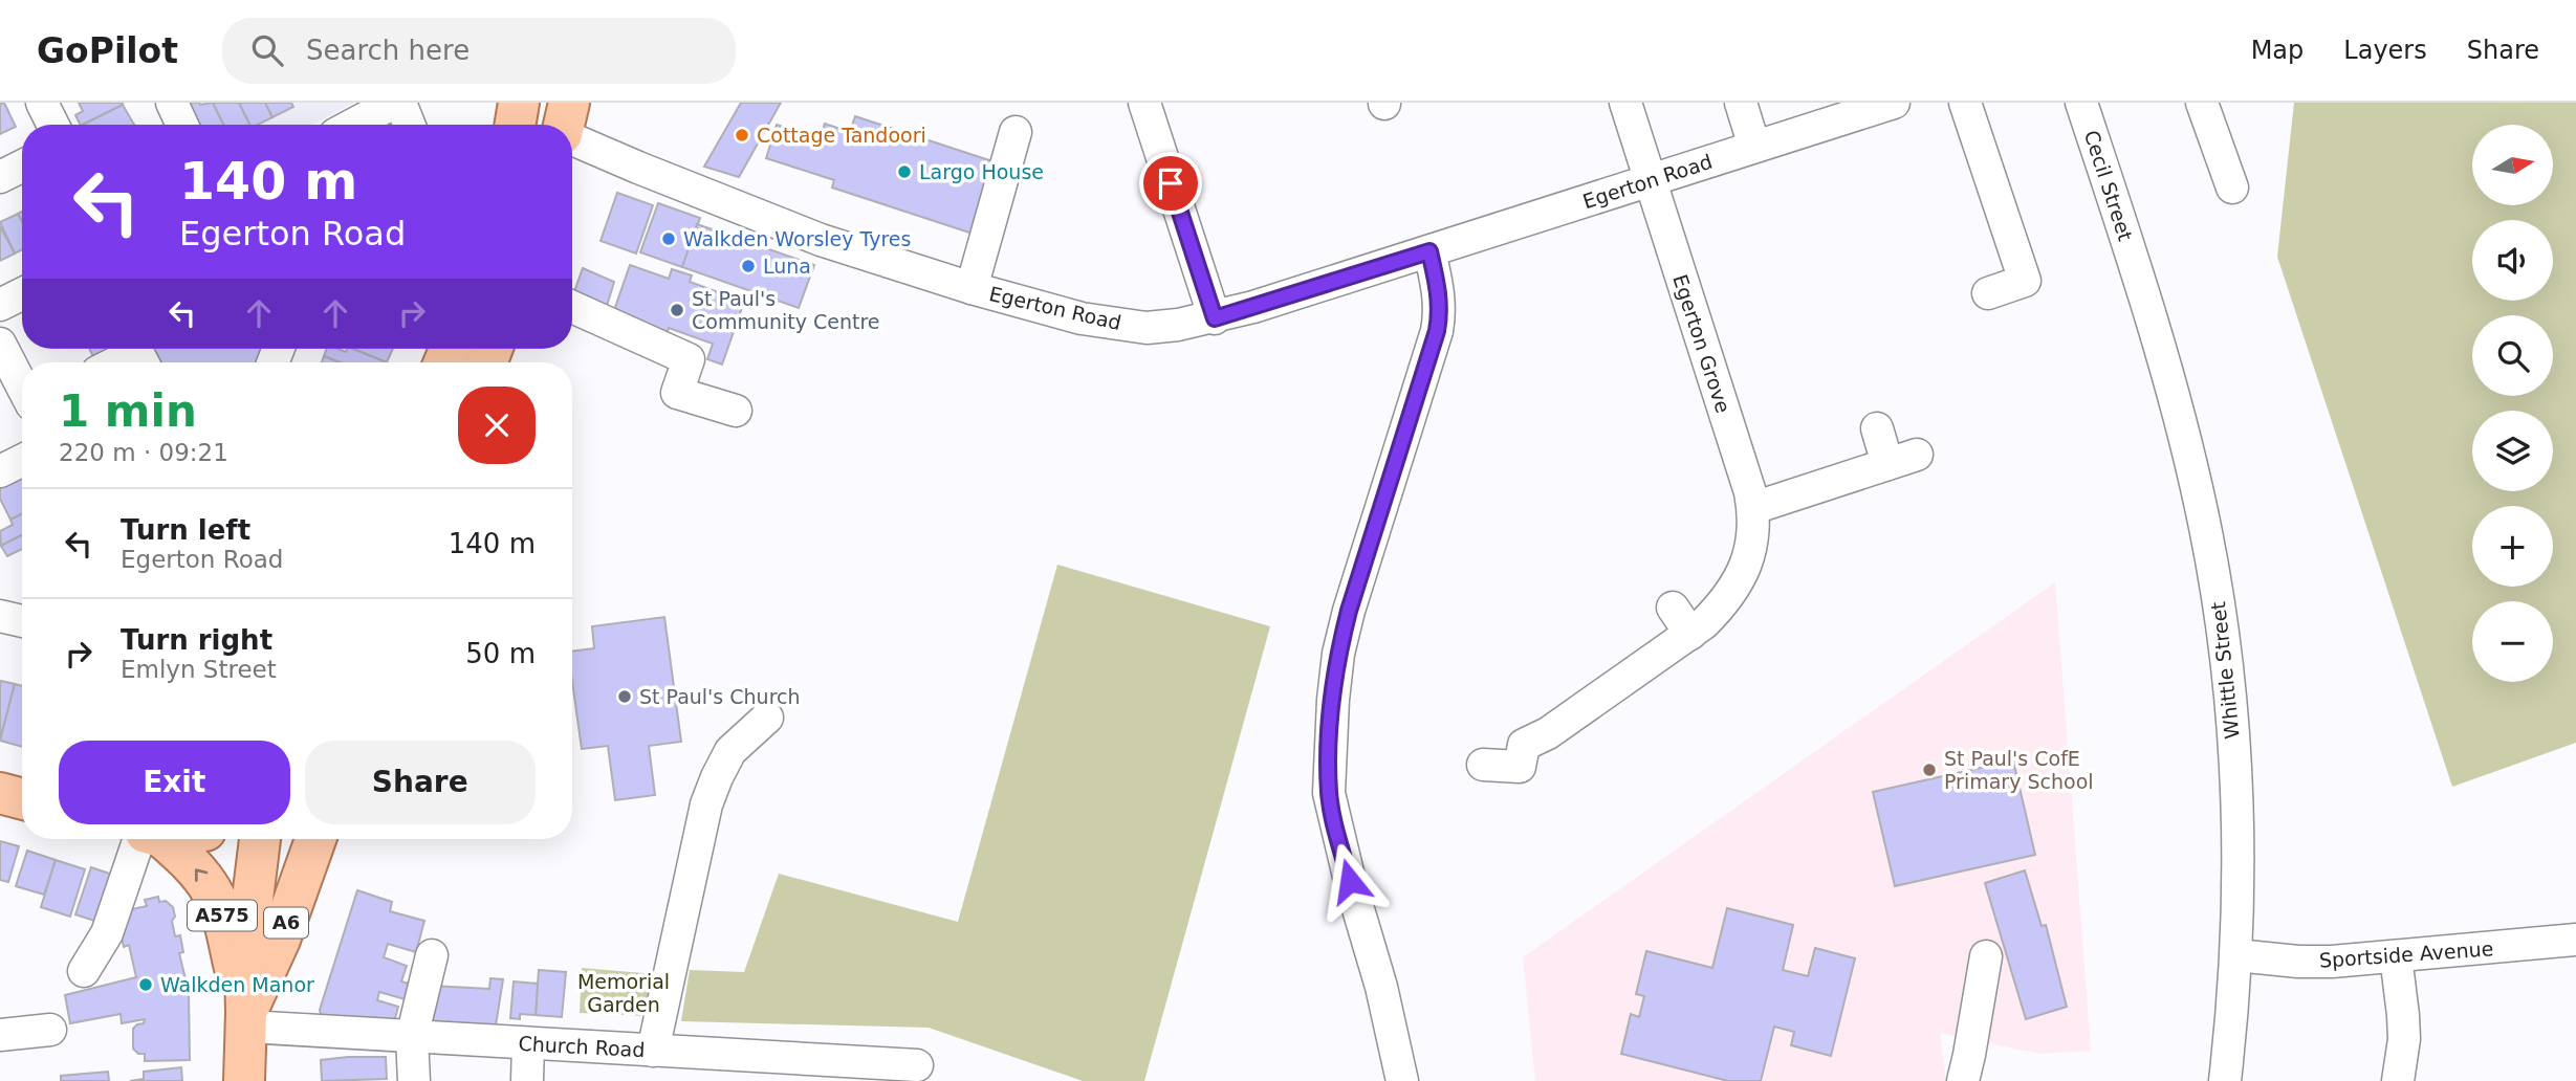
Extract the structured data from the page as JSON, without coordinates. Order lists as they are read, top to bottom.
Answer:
{
  "streets": {
    "main road": ["A575", "A6"],
    "street": [
      "Egerton Road",
      "Cecil Street",
      "Egerton Grove",
      "Whittle Street",
      "Sportside Avenue",
      "Church Road"
    ]
  },
  "crossings": [
    ["Egerton Road", "Egerton Grove"],
    ["Cecil Street", "Whittle Street"],
    ["Whittle Street", "Sportside Avenue"],
    ["A575", "A6"],
    ["A575", "Church Road"],
    ["A6", "Church Road"]
  ],
  "parks": ["Memorial Garden"],
  "places": [
    "Cottage Tandoori",
    "Largo House",
    "Walkden Worsley Tyres",
    "Luna",
    "St Paul's Community Centre",
    "St Paul's Church",
    "St Paul's CofE Primary School",
    "Walkden Manor"
  ],
  "north": "right",
  "page": {
    "header": "GoPilot",
    "search": "Search here",
    "nav": ["Map", "Layers", "Share"],
    "map_buttons": ["+", "−"],
    "turn": ["140 m", "Egerton Road"],
    "heading": ["1 min", "220 m · 09:21"],
    "list": [
      {
        "name": "Turn left",
        "note": "Egerton Road",
        "value": "140 m"
      },
      {
        "name": "Turn right",
        "note": "Emlyn Street",
        "value": "50 m"
      }
    ],
    "buttons": ["Exit", "Share"]
  }
}
